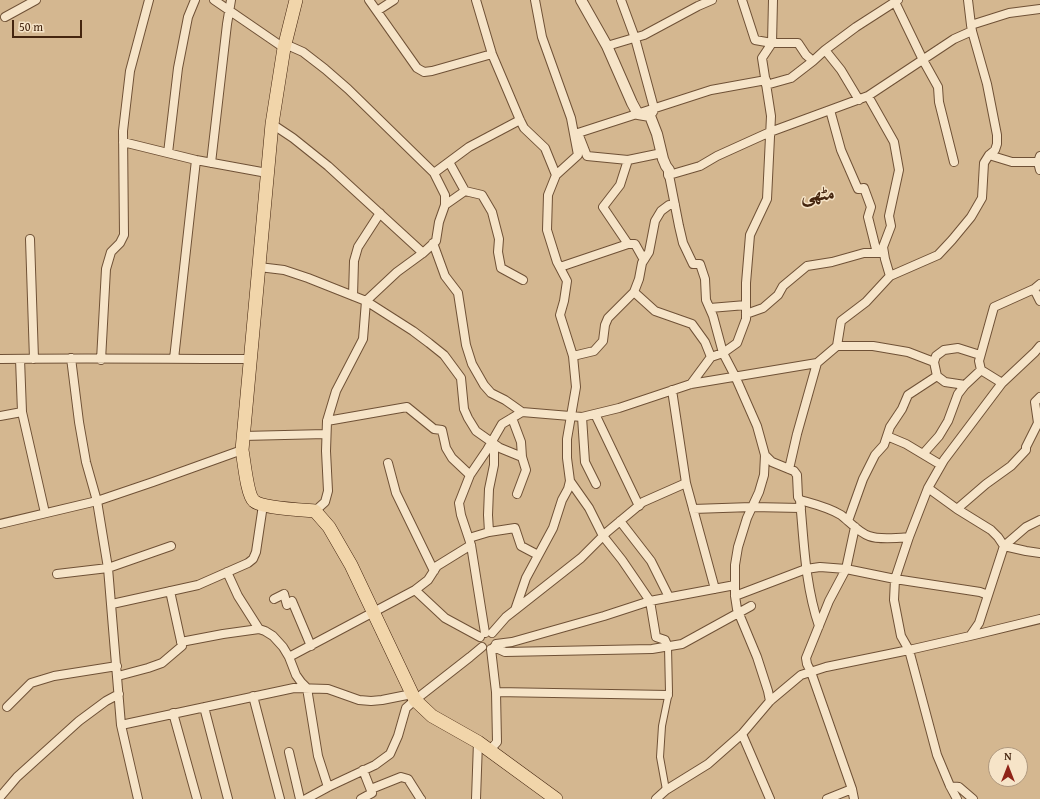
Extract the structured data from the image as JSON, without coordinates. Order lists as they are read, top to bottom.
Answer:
{
  "districts": ["مٹھی"],
  "scale_bar": "50 m",
  "north": "top"
}
